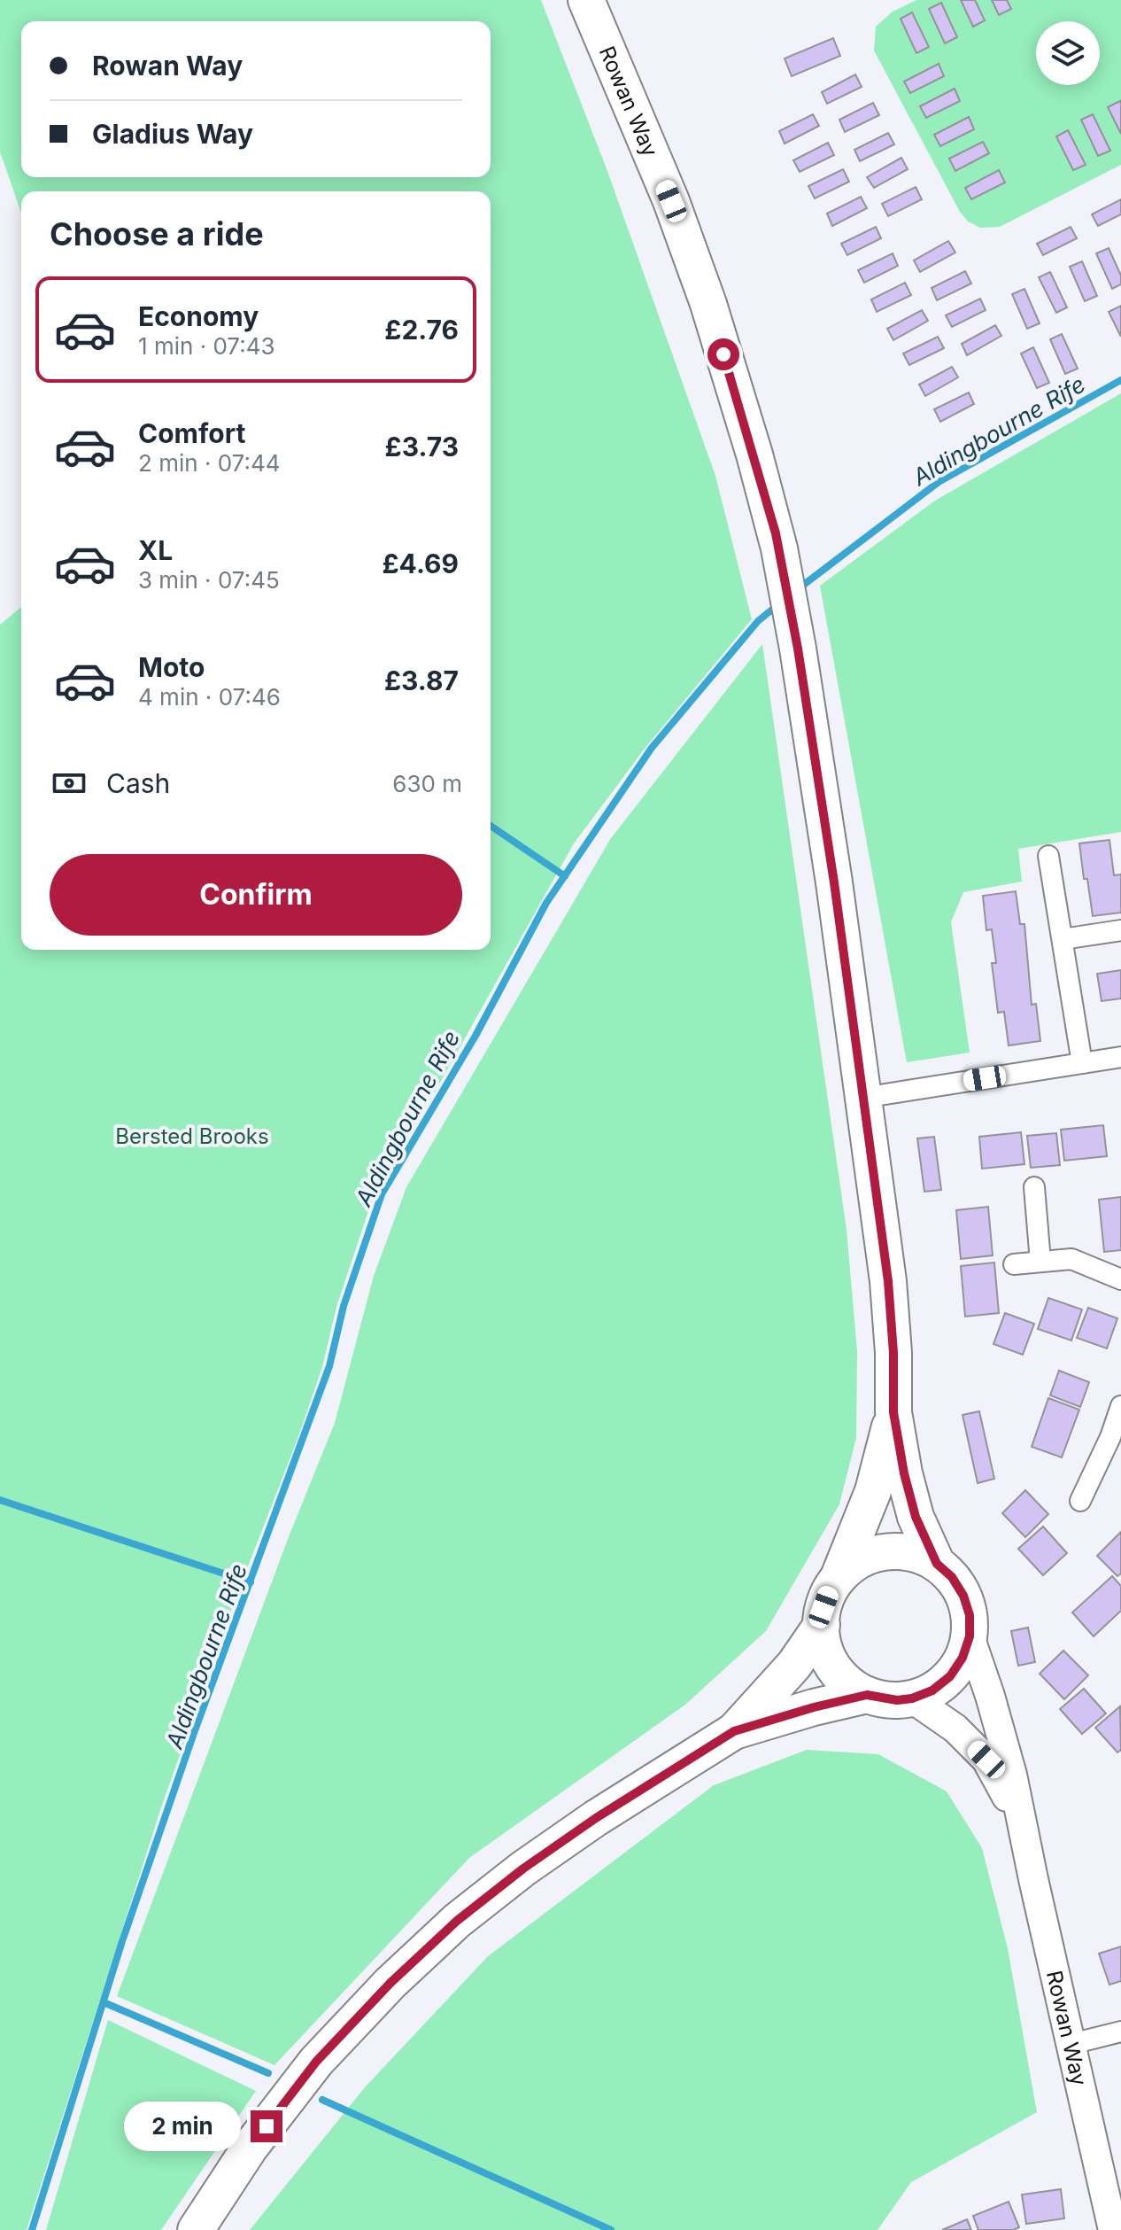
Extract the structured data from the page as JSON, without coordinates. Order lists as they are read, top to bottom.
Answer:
{
  "streets": {
    "highway": ["Rowan Way"]
  },
  "water": ["Aldingbourne Rife"],
  "parks": ["Bersted Brooks"],
  "page": {
    "banner": ["Rowan Way", "Gladius Way"],
    "heading": "Choose a ride",
    "list": [
      {
        "name": "Economy",
        "note": "1 min · 07:43",
        "value": "£2.76"
      },
      {
        "name": "Comfort",
        "note": "2 min · 07:44",
        "value": "£3.73"
      },
      {
        "name": "XL",
        "note": "3 min · 07:45",
        "value": "£4.69"
      },
      {
        "name": "Moto",
        "note": "4 min · 07:46",
        "value": "£3.87"
      }
    ],
    "pay": ["Cash", "630 m"],
    "buttons": "Confirm",
    "bubble": "2 min"
  }
}
